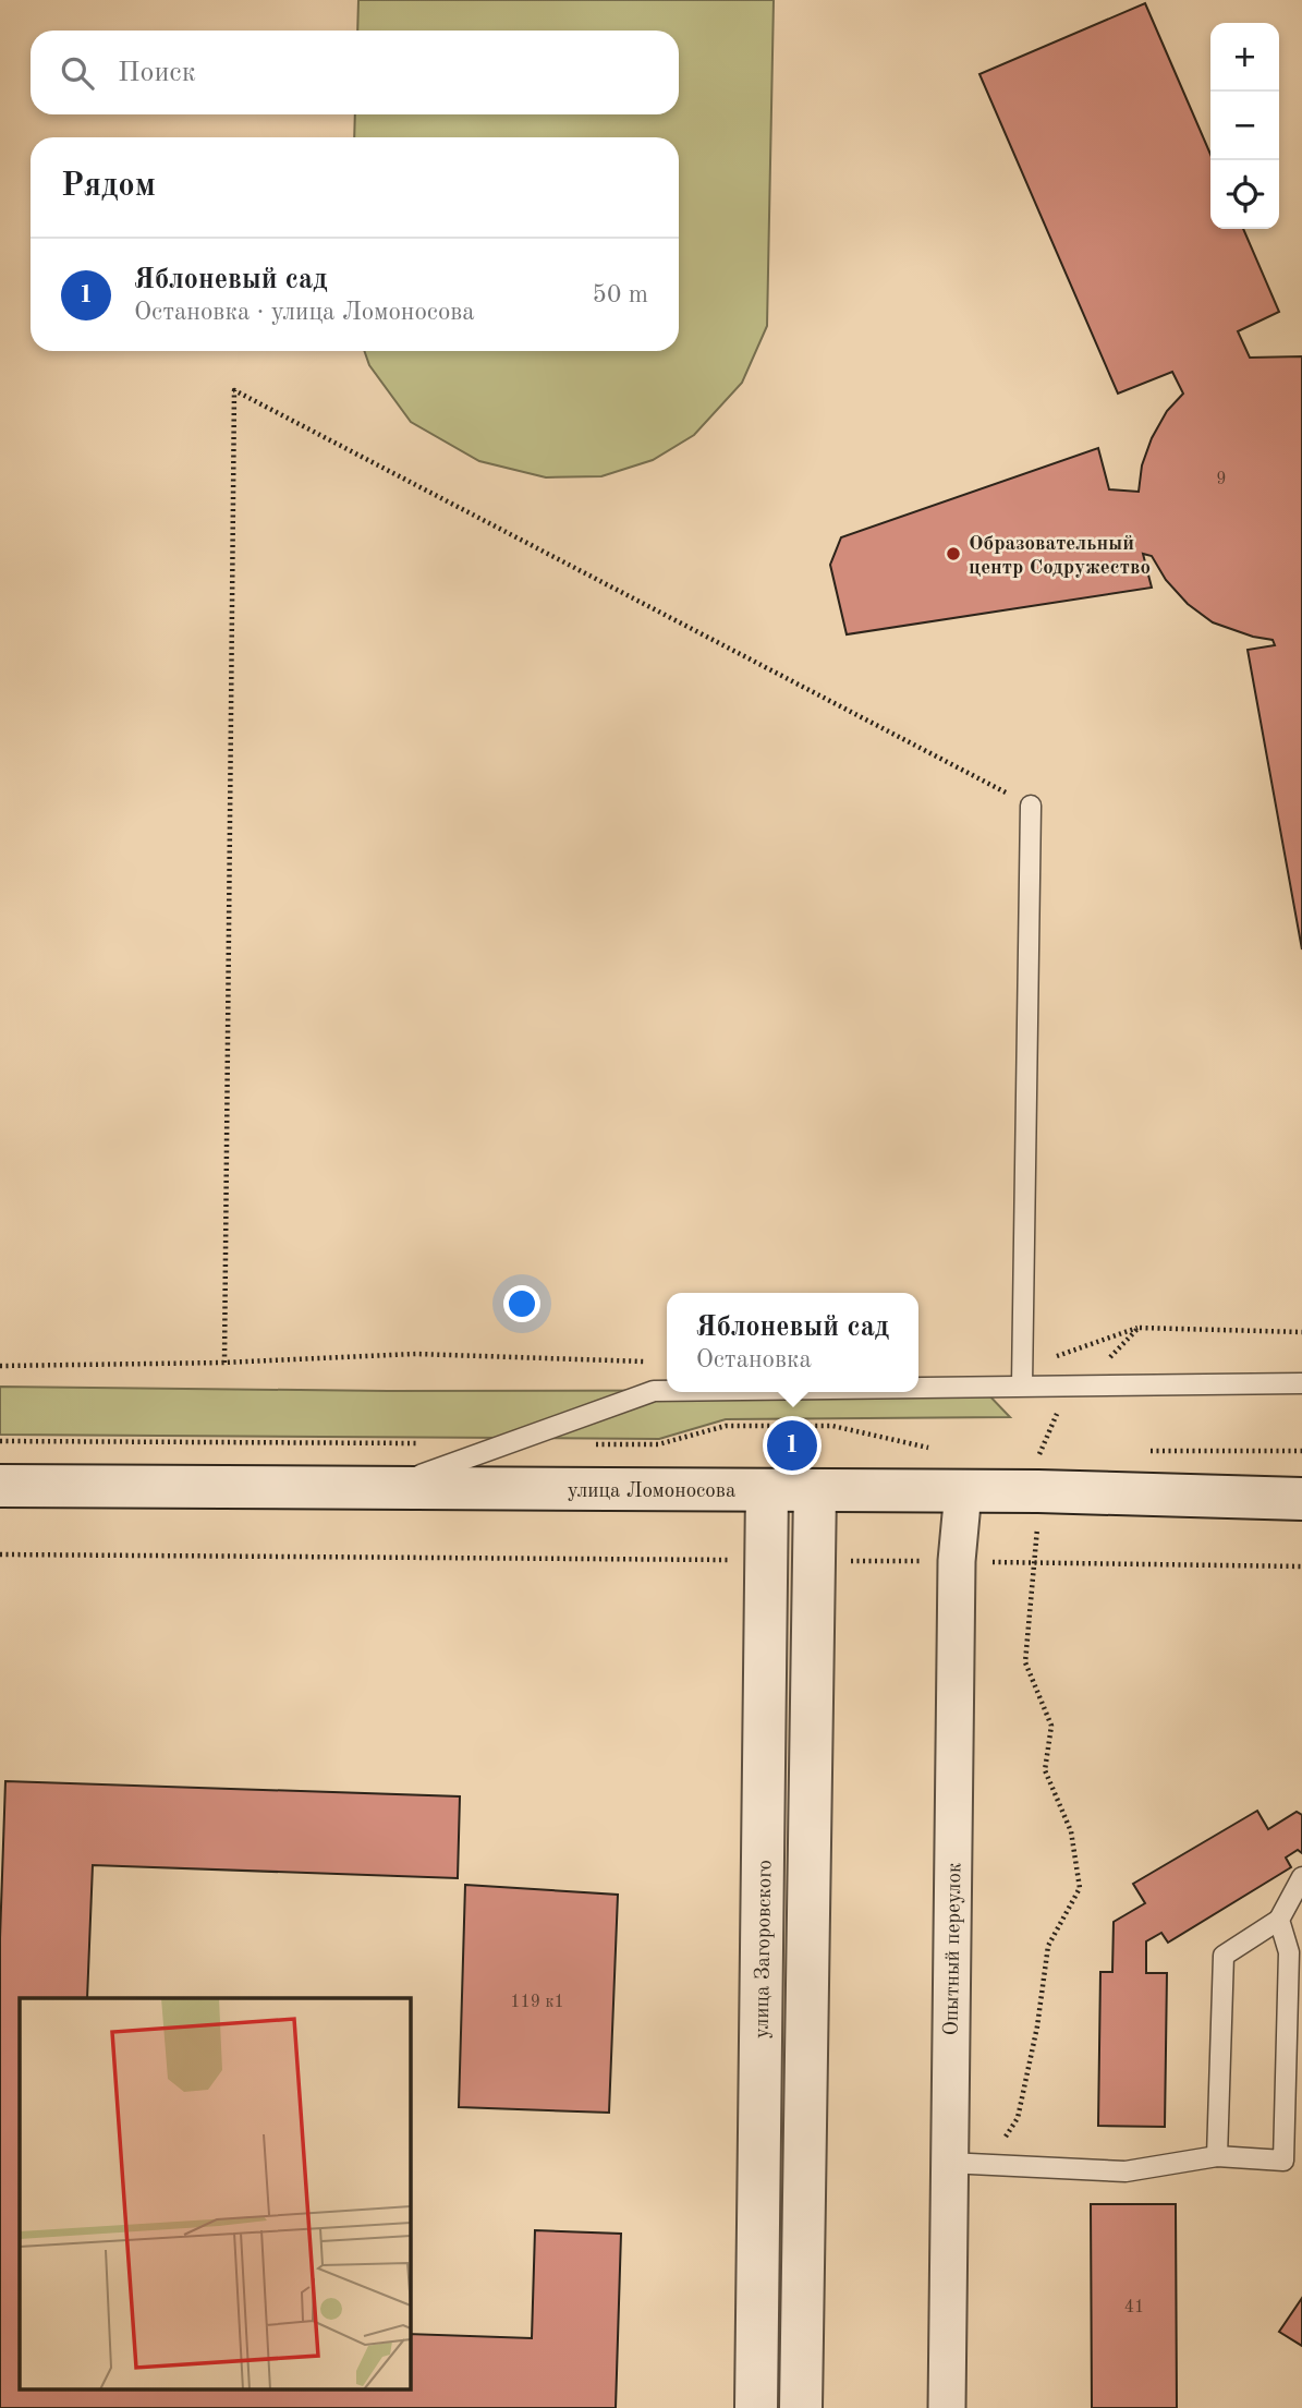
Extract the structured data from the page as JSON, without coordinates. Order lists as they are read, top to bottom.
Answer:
{
  "streets": {
    "street": ["улица Ломоносова", "улица Загоровского", "Опытный переулок"]
  },
  "crossings": [
    ["улица Ломоносова", "улица Загоровского"],
    ["улица Ломоносова", "Опытный переулок"]
  ],
  "places": ["Образовательный центр Содружество"],
  "house_numbers": ["9", "119 к1", "41"],
  "page": {
    "map_buttons": ["+", "−"],
    "search": "Поиск",
    "heading": "Рядом",
    "list": [
      {
        "mark": "1",
        "name": "Яблоневый сад",
        "note": "Остановка · улица Ломоносова",
        "value": "50 m"
      }
    ],
    "popup": ["Яблоневый сад", "Остановка"],
    "pins": "1"
  }
}
